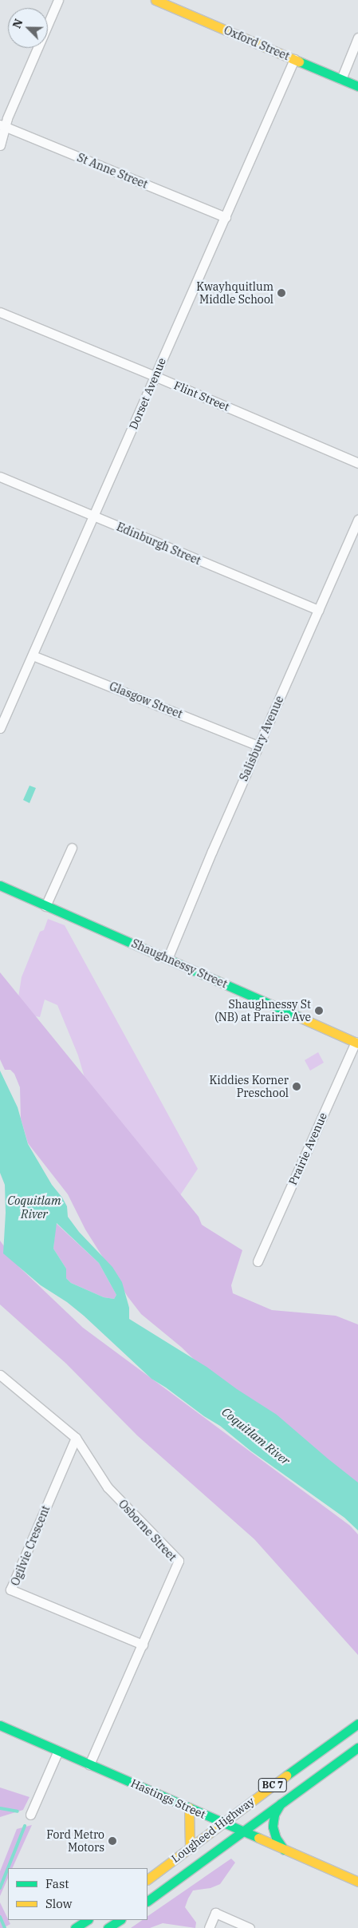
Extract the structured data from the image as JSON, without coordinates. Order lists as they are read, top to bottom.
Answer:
{
  "streets": {
    "main road": [
      "Oxford Street",
      "Shaughnessy Street",
      "BC 7",
      "Hastings Street",
      "Lougheed Highway"
    ],
    "street": [
      "St Anne Street",
      "Dorset Avenue",
      "Flint Street",
      "Edinburgh Street",
      "Glasgow Street",
      "Salisbury Avenue",
      "Prairie Avenue",
      "Osborne Street",
      "Ogilvie Crescent"
    ]
  },
  "crossings": [
    ["Oxford Street", "Dorset Avenue"],
    ["St Anne Street", "Dorset Avenue"],
    ["Dorset Avenue", "Flint Street"],
    ["Dorset Avenue", "Edinburgh Street"],
    ["Dorset Avenue", "Glasgow Street"],
    ["Edinburgh Street", "Salisbury Avenue"],
    ["Glasgow Street", "Salisbury Avenue"],
    ["Salisbury Avenue", "Shaughnessy Street"],
    ["Shaughnessy Street", "Prairie Avenue"],
    ["Osborne Street", "Ogilvie Crescent"],
    ["Osborne Street", "Hastings Street"],
    ["Hastings Street", "Lougheed Highway"]
  ],
  "water": ["Coquitlam River"],
  "places": [
    "Kwayhquitlum Middle School",
    "Shaughnessy St (NB) at Prairie Ave",
    "Kiddies Korner Preschool",
    "Ford Metro Motors"
  ],
  "legend": ["Fast", "Slow"],
  "north": "top left"
}
